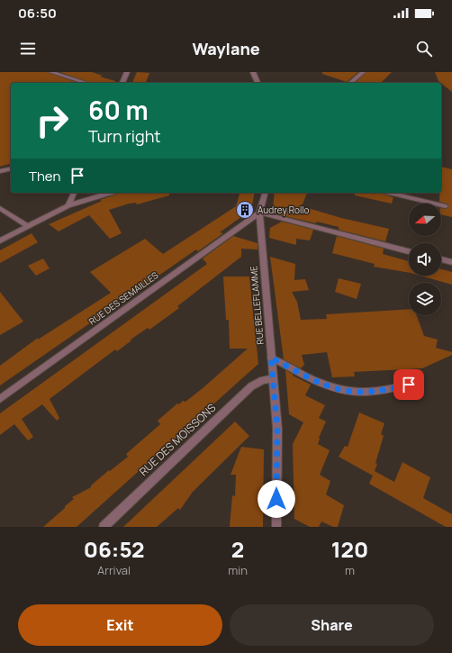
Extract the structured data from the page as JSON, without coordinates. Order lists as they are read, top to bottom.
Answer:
{
  "streets": {
    "street": ["RUE DES SEMAILLES", "RUE BELLEFLAMME", "RUE DES MOISSONS"]
  },
  "crossings": [
    ["RUE DES SEMAILLES", "RUE BELLEFLAMME"],
    ["RUE BELLEFLAMME", "RUE DES MOISSONS"]
  ],
  "places": {
    "building": ["Audrey Rollo"]
  },
  "north": "left",
  "page": {
    "status": "06:50",
    "header": "Waylane",
    "turn": ["60 m", "Turn right"],
    "then": "Then",
    "eta": [
      "06:52",
      "Arrival",
      "2",
      "min",
      "120",
      "m"
    ],
    "buttons": ["Exit", "Share"]
  }
}
